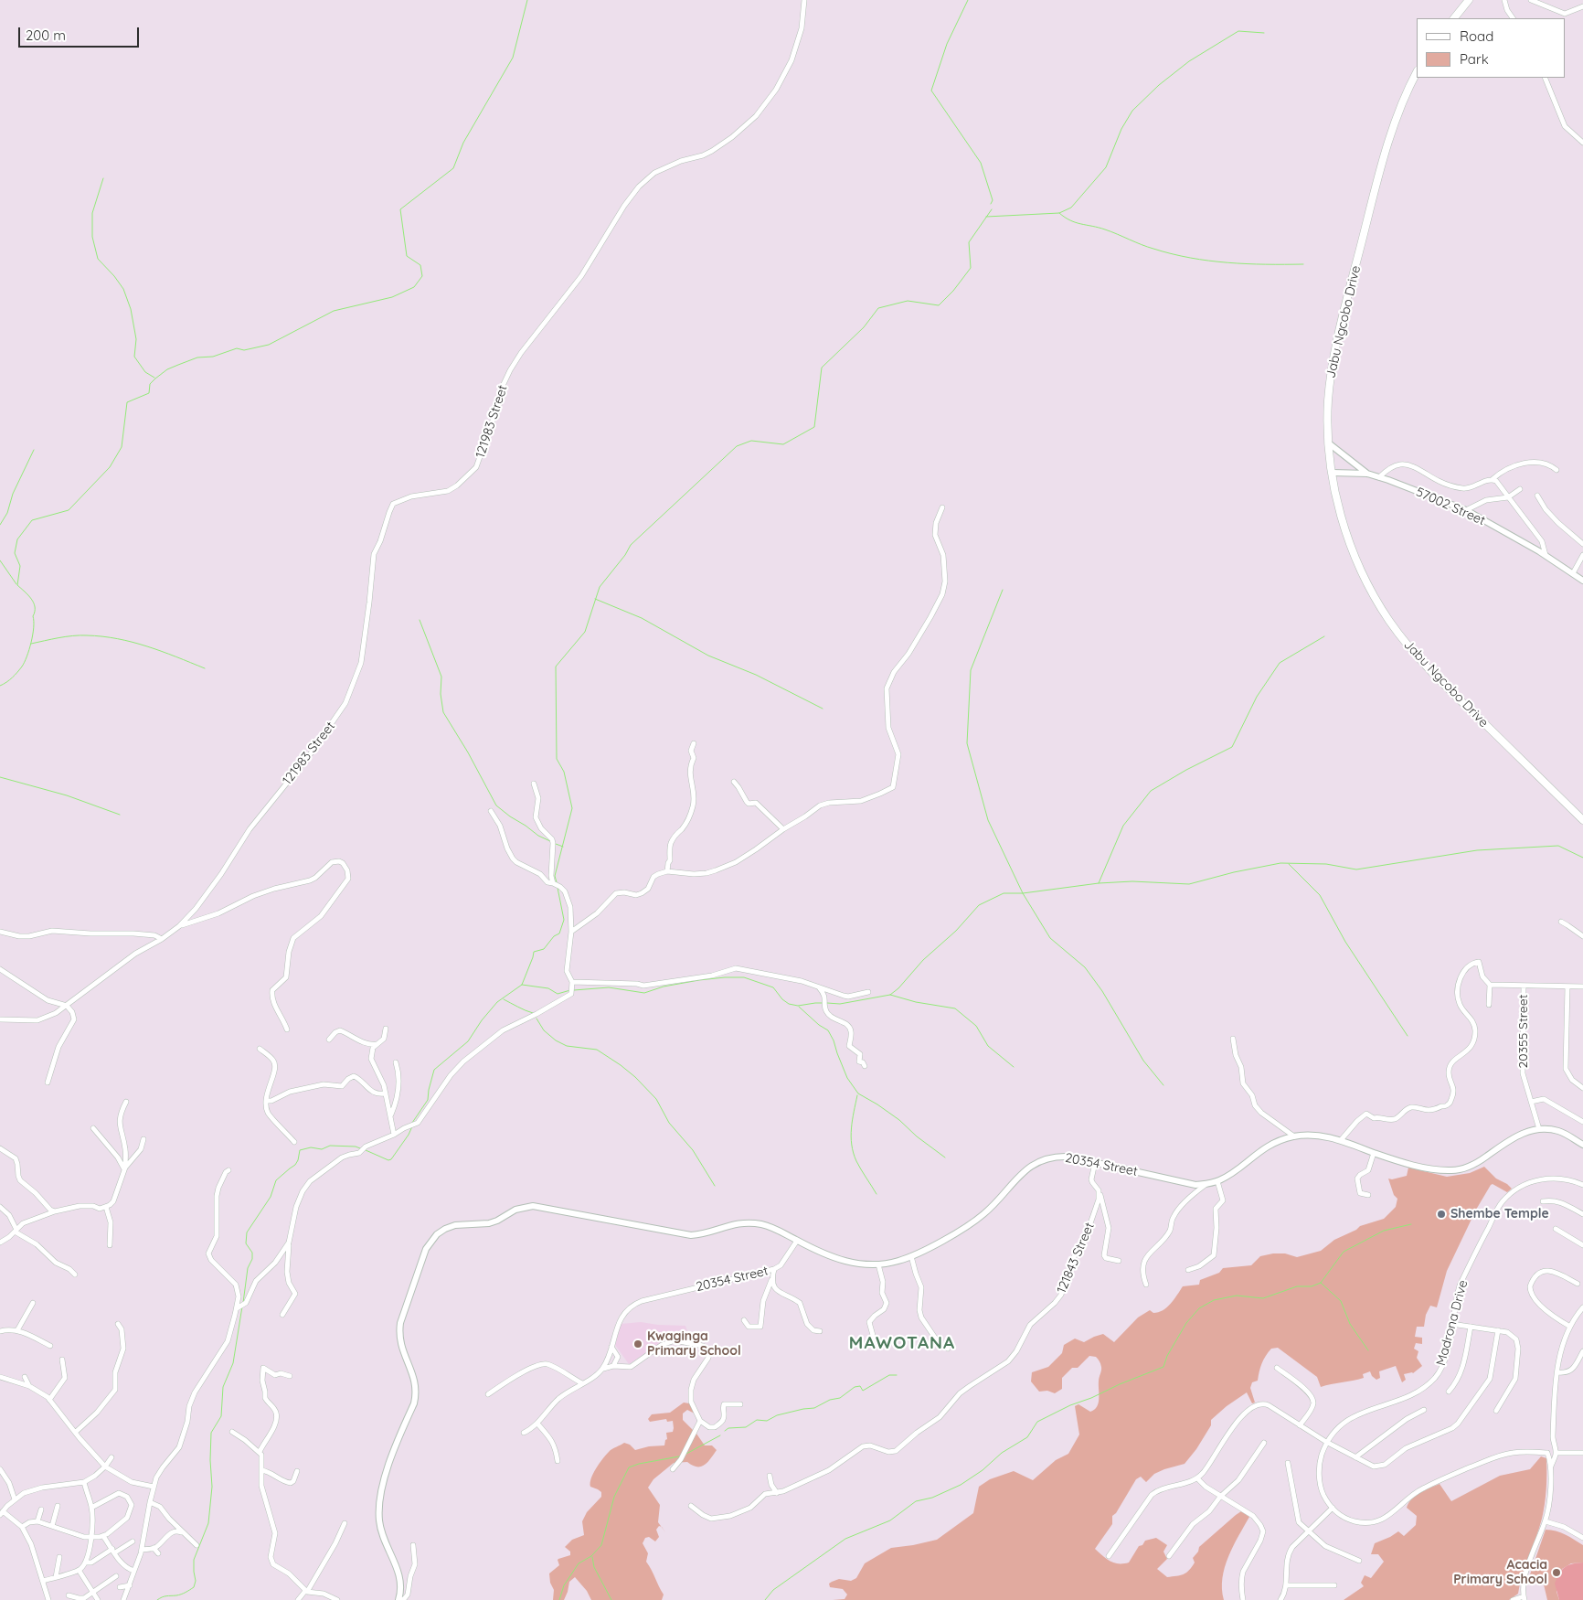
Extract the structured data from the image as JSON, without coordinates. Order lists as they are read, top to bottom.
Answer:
{
  "streets": {
    "main road": ["Jabu Ngcobo Drive"],
    "street": [
      "121983 Street",
      "57002 Street",
      "20355 Street",
      "20354 Street",
      "121843 Street",
      "Madrona Drive"
    ]
  },
  "crossings": [
    ["Jabu Ngcobo Drive", "57002 Street"],
    ["20355 Street", "20354 Street"],
    ["20354 Street", "121843 Street"]
  ],
  "districts": ["MAWOTANA"],
  "places": ["Shembe Temple", "Kwaginga Primary School", "Acacia Primary School"],
  "legend": ["Road", "Park"],
  "scale_bar": "200 m"
}
